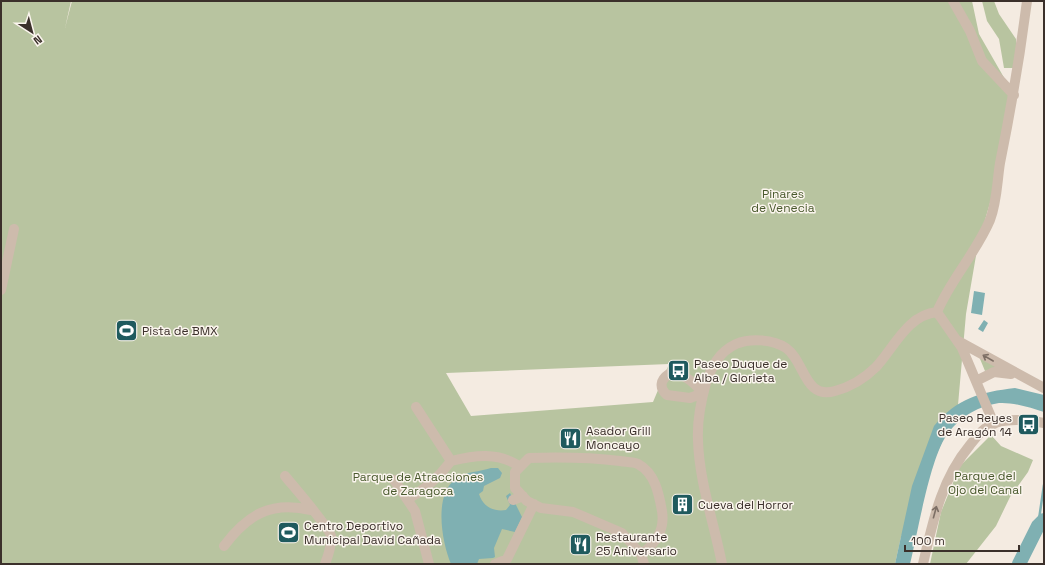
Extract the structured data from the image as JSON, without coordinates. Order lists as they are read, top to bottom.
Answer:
{
  "parks": ["Pinares de Venecia", "Parque del Ojo del Canal", "Parque de Atracciones de Zaragoza"],
  "places": {
    "sports": ["Pista de BMX", "Centro Deportivo Municipal David Cañada"],
    "bus stop": ["Paseo Duque de Alba / Glorieta", "Paseo Reyes de Aragón 14"],
    "restaurant": ["Asador Grill Moncayo", "Restaurante 25 Aniversario"],
    "building": ["Cueva del Horror"]
  },
  "scale_bar": "100 m",
  "north": "bottom right"
}
